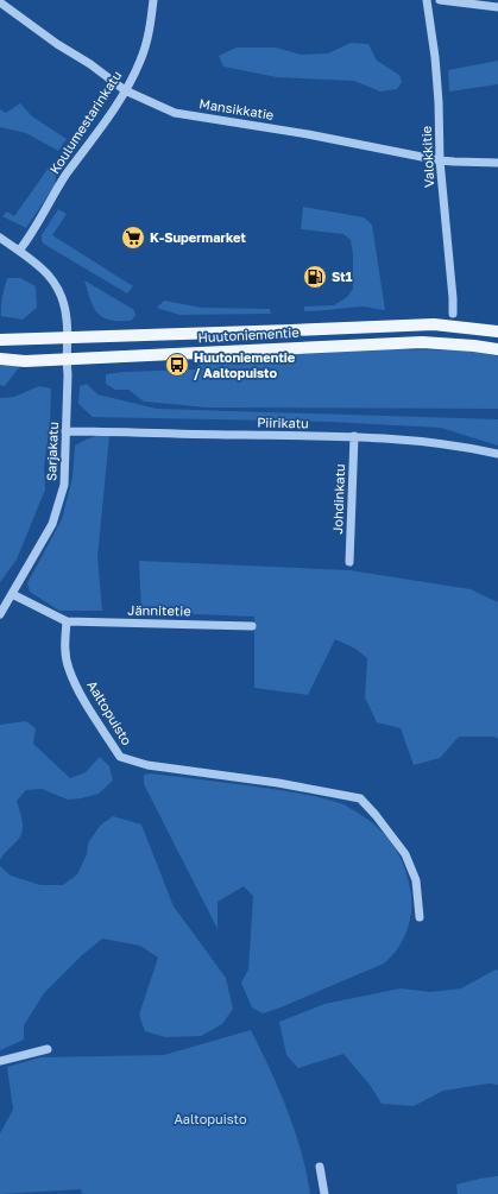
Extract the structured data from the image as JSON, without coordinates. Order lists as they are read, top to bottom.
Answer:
{
  "streets": {
    "main road": ["Huutoniementie"],
    "street": [
      "Mansikkatie",
      "Koulumestarinkatu",
      "Valokkitie",
      "Piirikatu",
      "Sarjakatu",
      "Johdinkatu",
      "Jännitetie",
      "Aaltopuisto"
    ]
  },
  "crossings": [
    ["Mansikkatie", "Koulumestarinkatu"],
    ["Mansikkatie", "Valokkitie"],
    ["Koulumestarinkatu", "Sarjakatu"],
    ["Huutoniementie", "Sarjakatu"],
    ["Piirikatu", "Sarjakatu"],
    ["Piirikatu", "Johdinkatu"],
    ["Jännitetie", "Aaltopuisto"]
  ],
  "parks": ["Aaltopuisto"],
  "places": {
    "supermarket": ["K-Supermarket"],
    "fuel station": ["St1"],
    "bus stop": ["Huutoniementie / Aaltopuisto"]
  }
}
